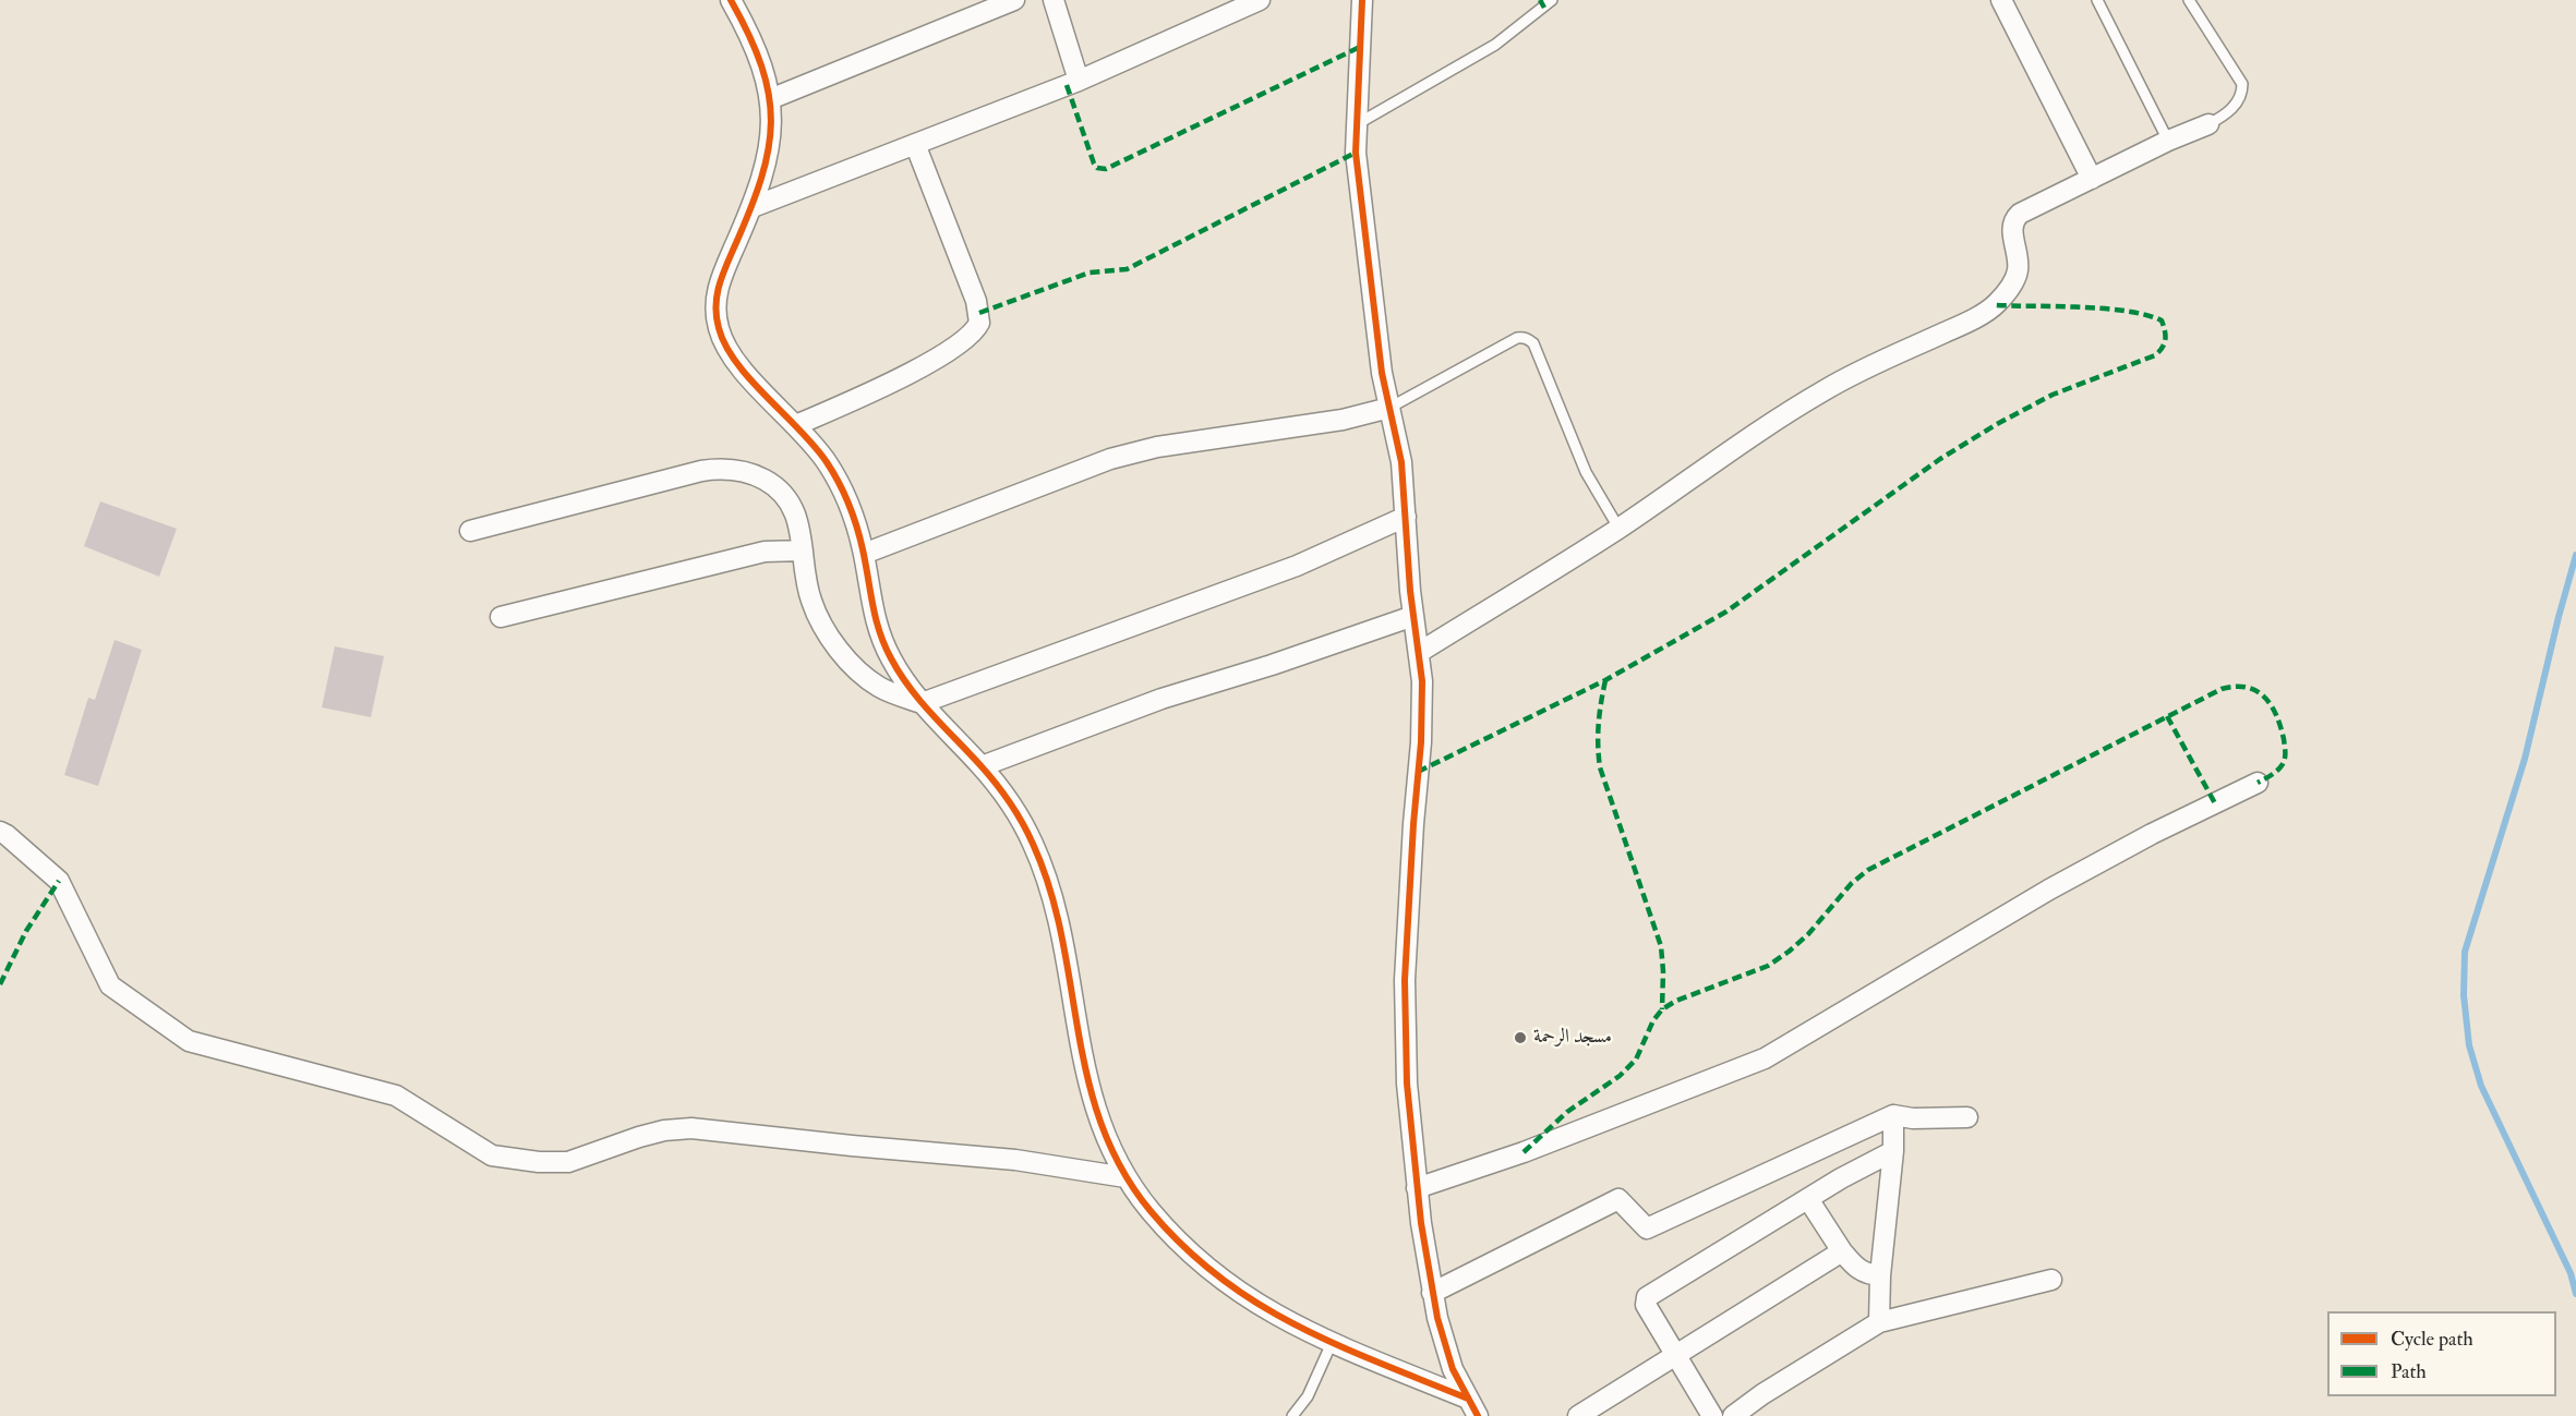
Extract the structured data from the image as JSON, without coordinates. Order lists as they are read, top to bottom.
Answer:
{
  "places": ["مسجد الرحمة"],
  "legend": ["Cycle path", "Path"]
}
